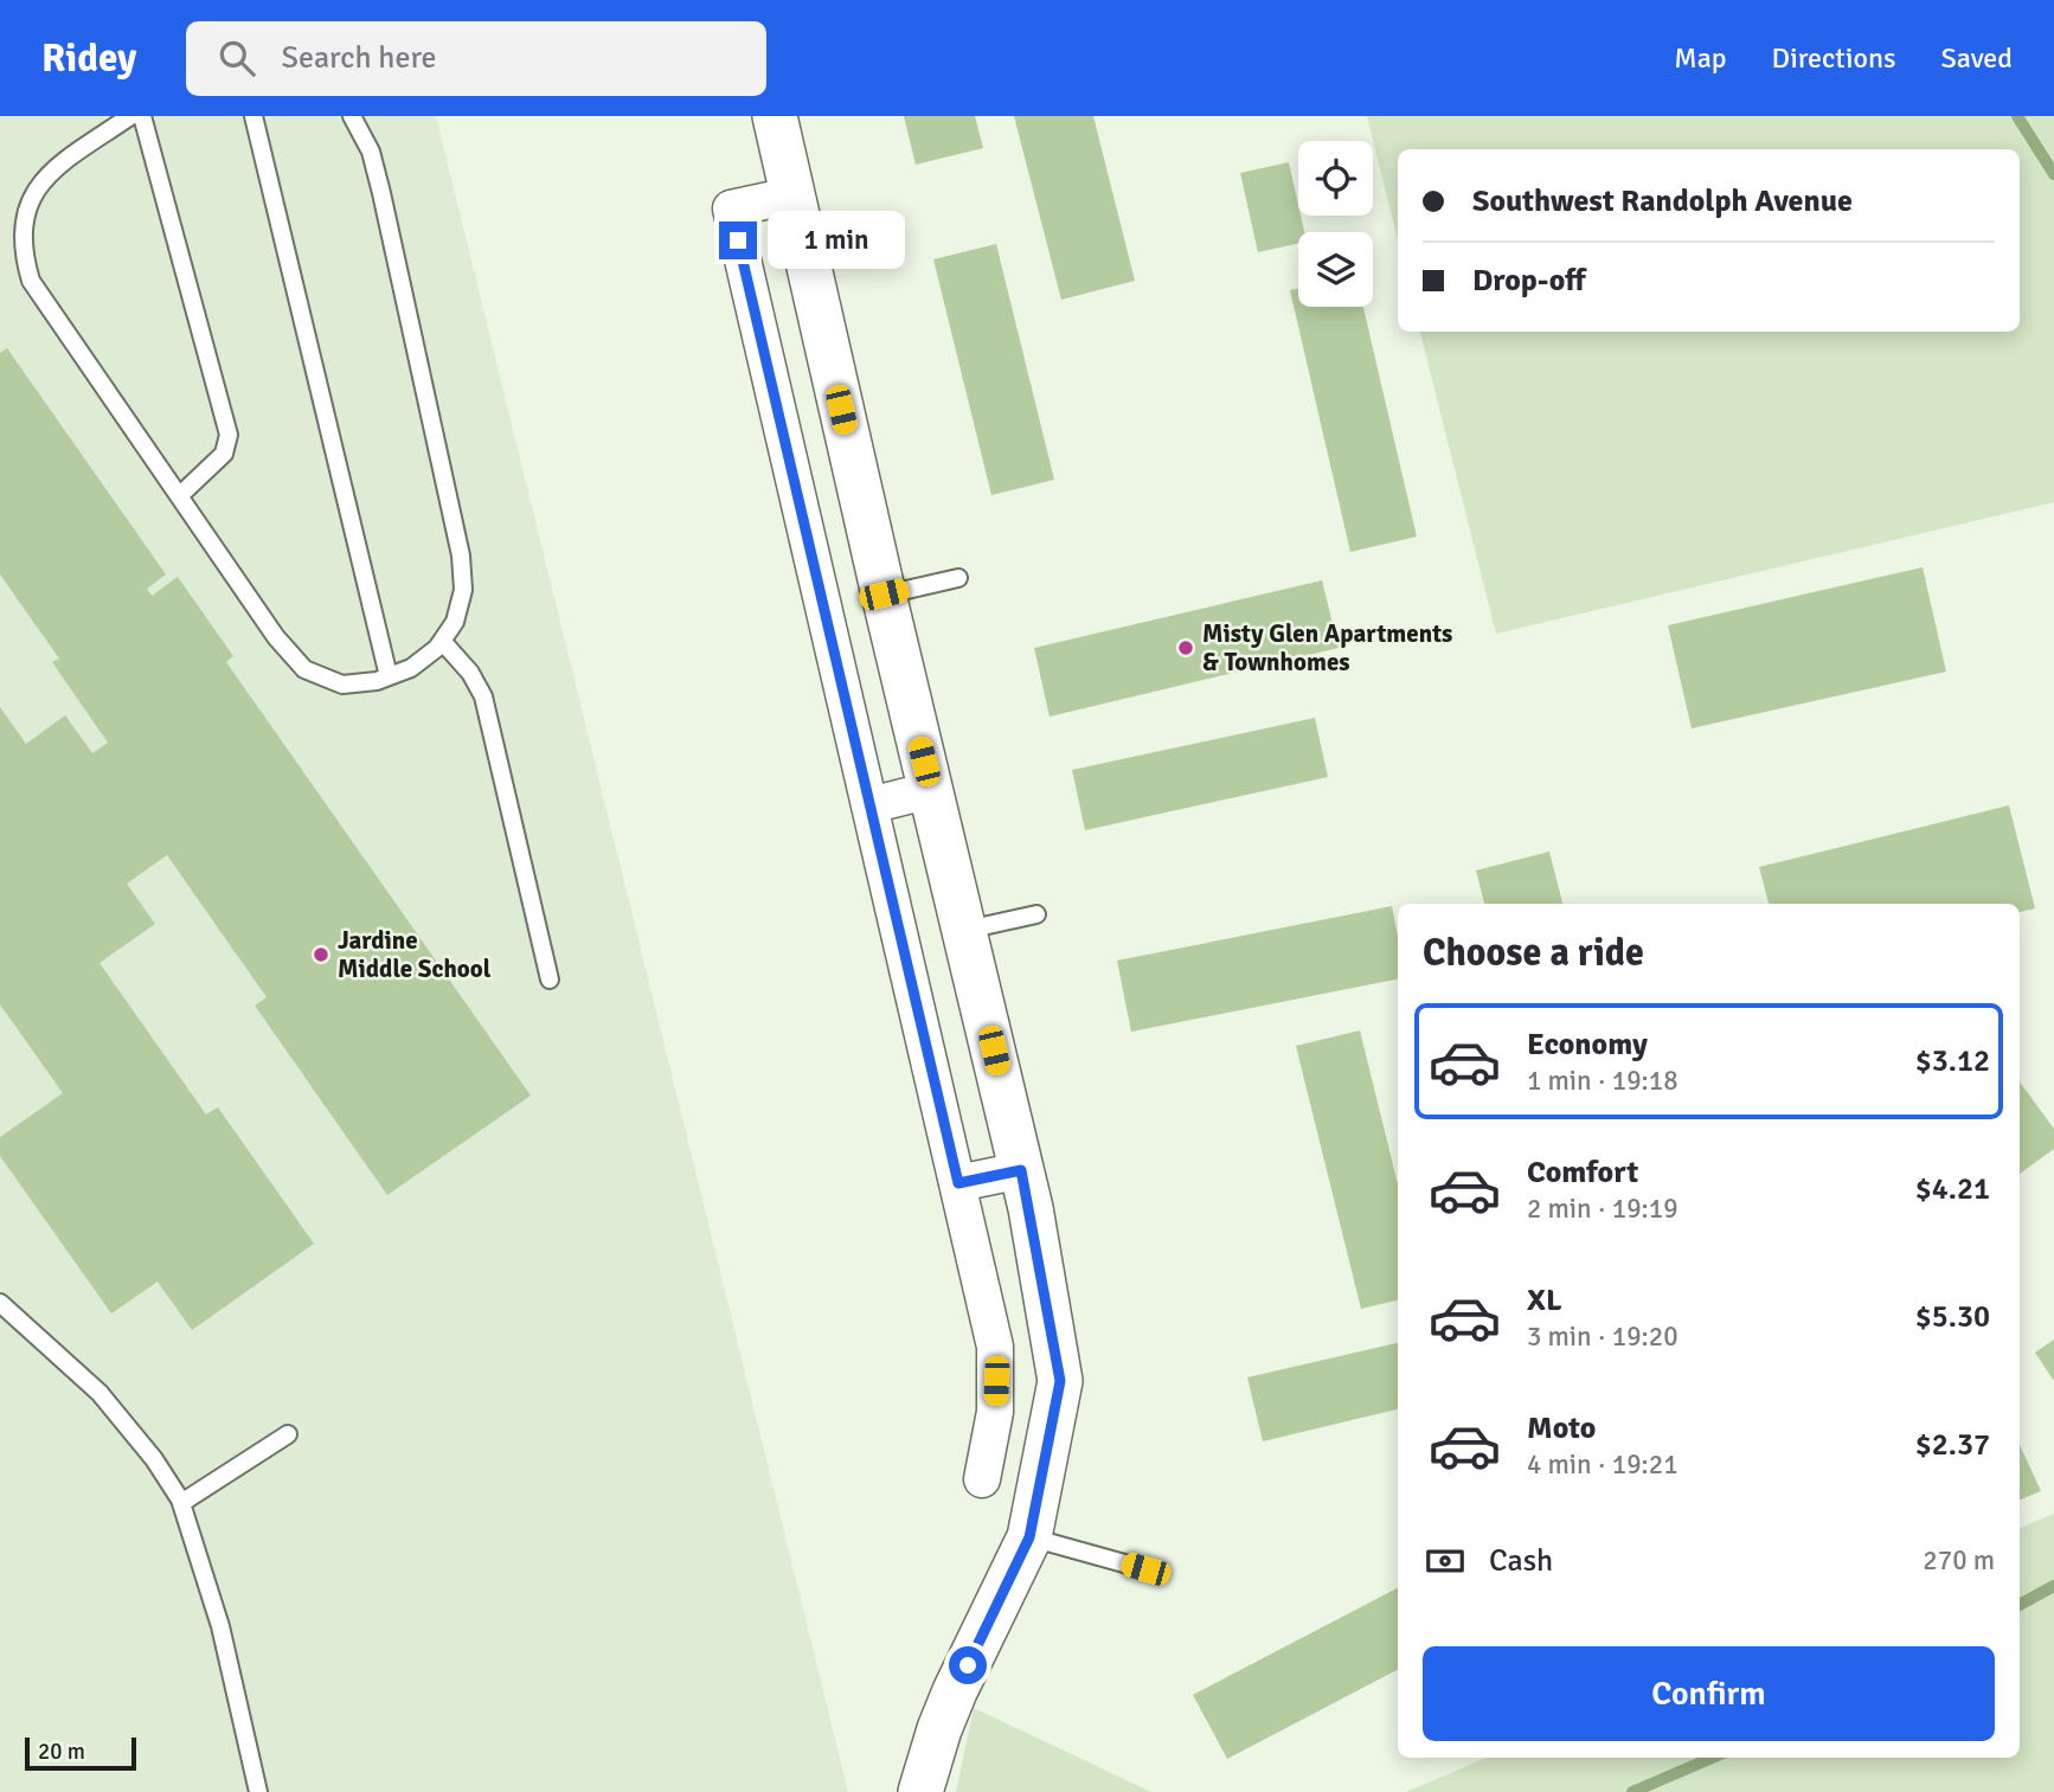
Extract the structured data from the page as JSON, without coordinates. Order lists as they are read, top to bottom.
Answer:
{
  "places": ["Misty Glen Apartments & Townhomes", "Jardine Middle School"],
  "scale_bar": "20 m",
  "page": {
    "header": "Ridey",
    "search": "Search here",
    "nav": ["Map", "Directions", "Saved"],
    "banner": ["Southwest Randolph Avenue", "Drop-off"],
    "bubble": "1 min",
    "heading": "Choose a ride",
    "list": [
      {
        "name": "Economy",
        "note": "1 min · 19:18",
        "value": "$3.12"
      },
      {
        "name": "Comfort",
        "note": "2 min · 19:19",
        "value": "$4.21"
      },
      {
        "name": "XL",
        "note": "3 min · 19:20",
        "value": "$5.30"
      },
      {
        "name": "Moto",
        "note": "4 min · 19:21",
        "value": "$2.37"
      }
    ],
    "pay": ["Cash", "270 m"],
    "buttons": "Confirm",
    "scale": "20 m"
  }
}
